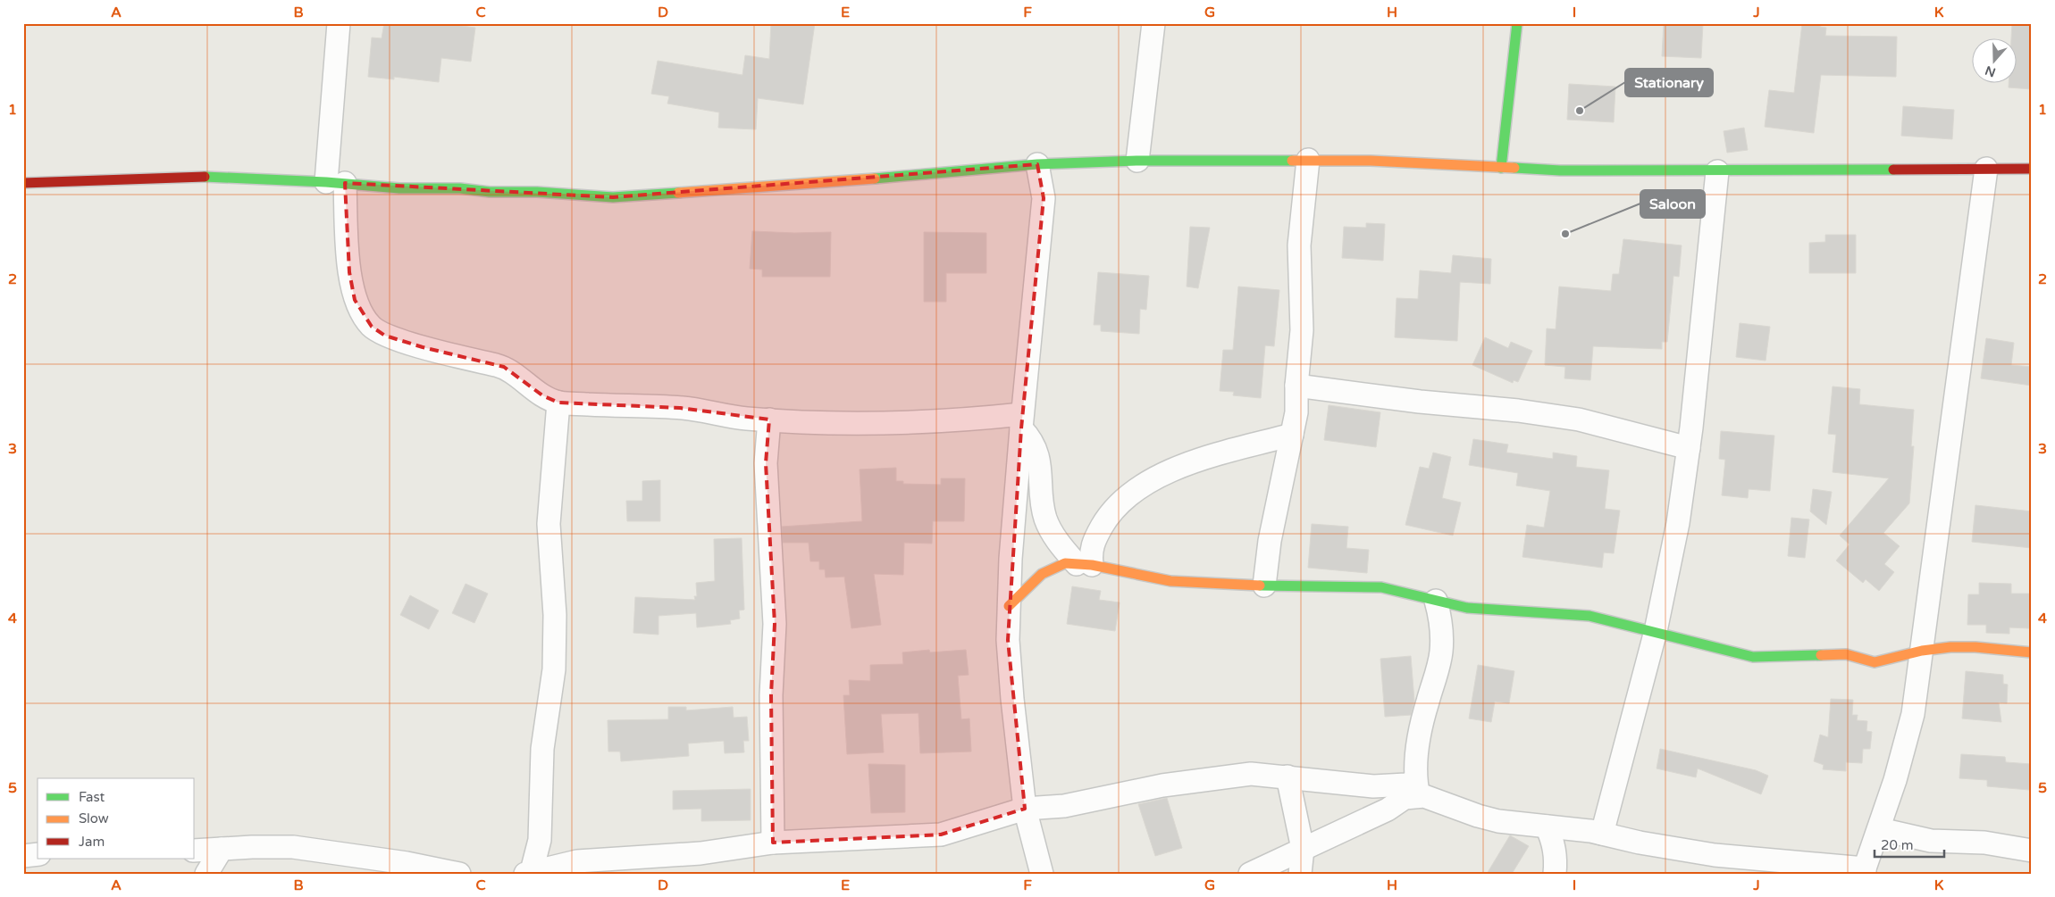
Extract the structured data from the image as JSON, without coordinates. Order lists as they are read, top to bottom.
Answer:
{
  "places": ["Stationary", "Saloon"],
  "legend": ["Fast", "Slow", "Jam"],
  "scale_bar": "20 m",
  "north": "bottom",
  "grid": {
    "columns": [
      "A",
      "B",
      "C",
      "D",
      "E",
      "F",
      "G",
      "H",
      "I",
      "J",
      "K"
    ],
    "rows": [
      "1",
      "2",
      "3",
      "4",
      "5"
    ]
  }
}
